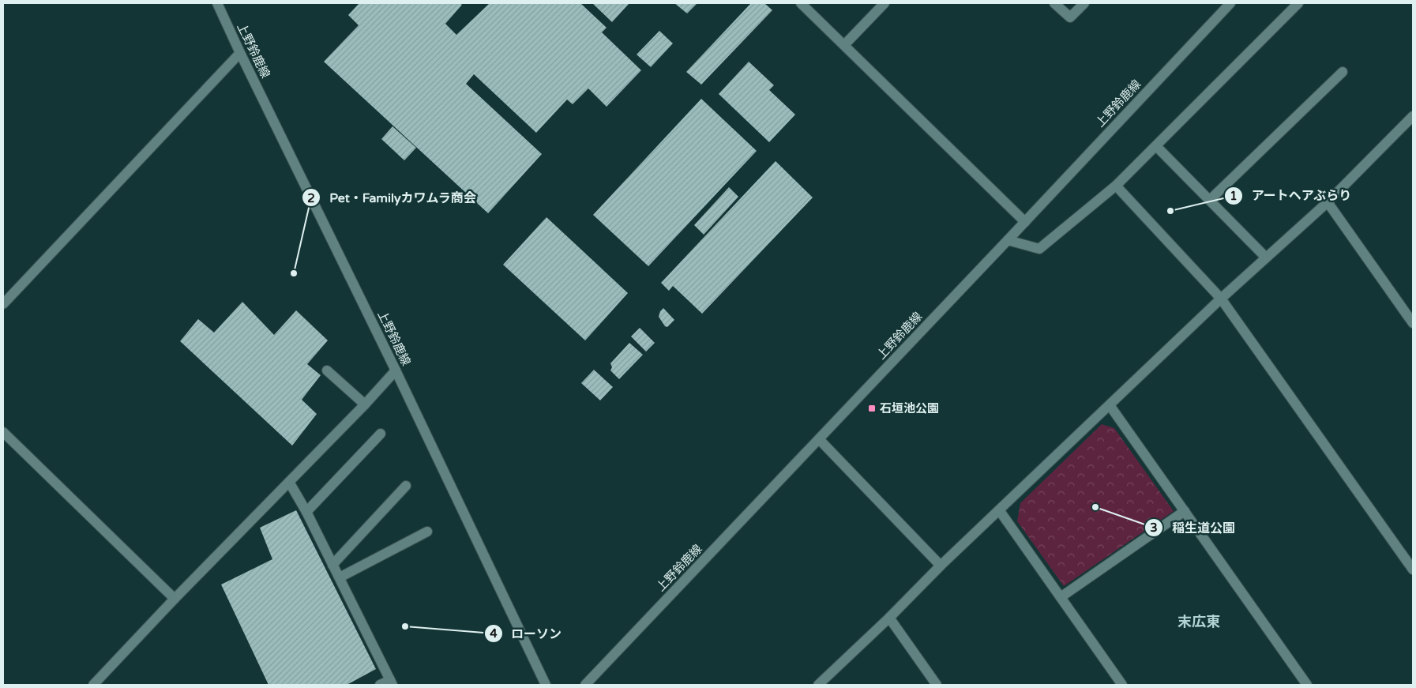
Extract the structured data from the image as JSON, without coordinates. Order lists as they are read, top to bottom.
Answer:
{
  "streets": {
    "street": ["上野鈴鹿線"]
  },
  "districts": ["末広東"],
  "places": {
    "other": [
      "アートヘアぶらり",
      "Pet・Familyカワムラ商会",
      "稲生道公園",
      "ローソン"
    ],
    "transit": ["石垣池公園"]
  }
}
